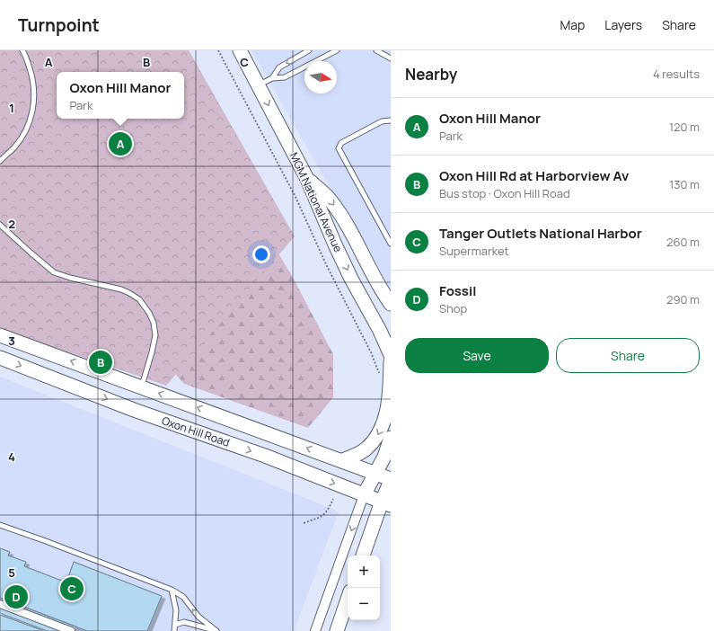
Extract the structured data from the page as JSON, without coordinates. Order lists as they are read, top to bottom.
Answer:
{
  "streets": {
    "main road": ["MGM National Avenue", "Oxon Hill Road"]
  },
  "north": "right",
  "page": {
    "header": "Turnpoint",
    "nav": ["Map", "Layers", "Share"],
    "heading": ["Nearby", "4 results"],
    "popup": ["Oxon Hill Manor", "Park"],
    "list": [
      {
        "mark": "A",
        "name": "Oxon Hill Manor",
        "note": "Park",
        "value": "120 m"
      },
      {
        "mark": "B",
        "name": "Oxon Hill Rd at Harborview Av",
        "note": "Bus stop · Oxon Hill Road",
        "value": "130 m"
      },
      {
        "mark": "C",
        "name": "Tanger Outlets National Harbor",
        "note": "Supermarket",
        "value": "260 m"
      },
      {
        "mark": "D",
        "name": "Fossil",
        "note": "Shop",
        "value": "290 m"
      }
    ],
    "pins": [
      "A",
      "B",
      "C",
      "D"
    ],
    "buttons": ["Save", "Share"],
    "map_buttons": ["+", "−"]
  },
  "grid": {
    "columns": ["A", "B", "C"],
    "rows": [
      "1",
      "2",
      "3",
      "4",
      "5"
    ]
  }
}
